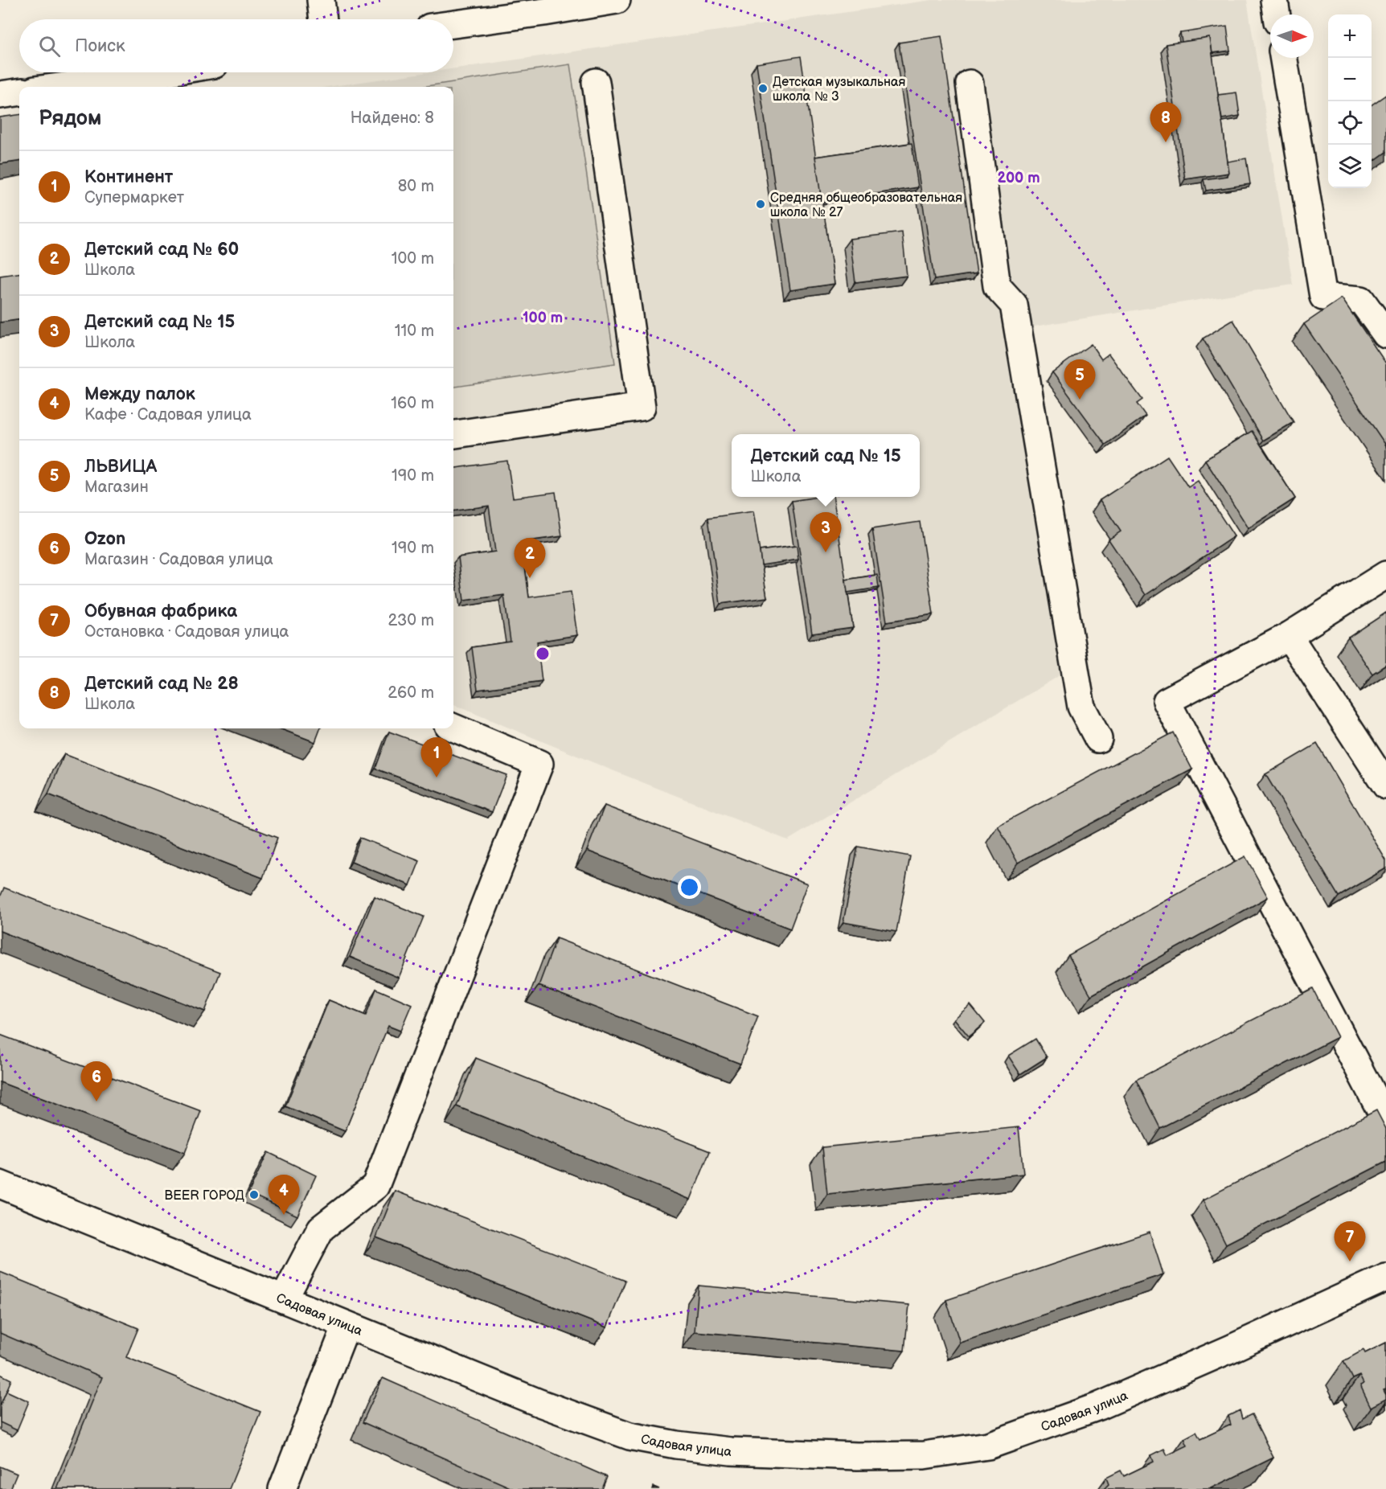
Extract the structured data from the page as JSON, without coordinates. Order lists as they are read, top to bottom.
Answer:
{
  "streets": {
    "main road": ["Садовая улица"]
  },
  "places": ["Детская музыкальная школа № 3", "Средняя общеобразовательная школа № 27", "BEER ГОРОД"],
  "north": "right",
  "page": {
    "map_buttons": ["+", "−"],
    "search": "Поиск",
    "heading": ["Рядом", "Найдено: 8"],
    "pins": [
      "8",
      "5",
      "3",
      "2",
      "1",
      "6",
      "4",
      "7"
    ],
    "list": [
      {
        "mark": "1",
        "name": "Континент",
        "note": "Супермаркет",
        "value": "80 m"
      },
      {
        "mark": "2",
        "name": "Детский сад № 60",
        "note": "Школа",
        "value": "100 m"
      },
      {
        "mark": "3",
        "name": "Детский сад № 15",
        "note": "Школа",
        "value": "110 m"
      },
      {
        "mark": "4",
        "name": "Между палок",
        "note": "Кафе · Садовая улица",
        "value": "160 m"
      },
      {
        "mark": "5",
        "name": "ЛЬВИЦА",
        "note": "Магазин",
        "value": "190 m"
      },
      {
        "mark": "6",
        "name": "Ozon",
        "note": "Магазин · Садовая улица",
        "value": "190 m"
      },
      {
        "mark": "7",
        "name": "Обувная фабрика",
        "note": "Остановка · Садовая улица",
        "value": "230 m"
      },
      {
        "mark": "8",
        "name": "Детский сад № 28",
        "note": "Школа",
        "value": "260 m"
      }
    ],
    "popup": ["Детский сад № 15", "Школа"]
  },
  "rings": ["200 m", "100 m"]
}
